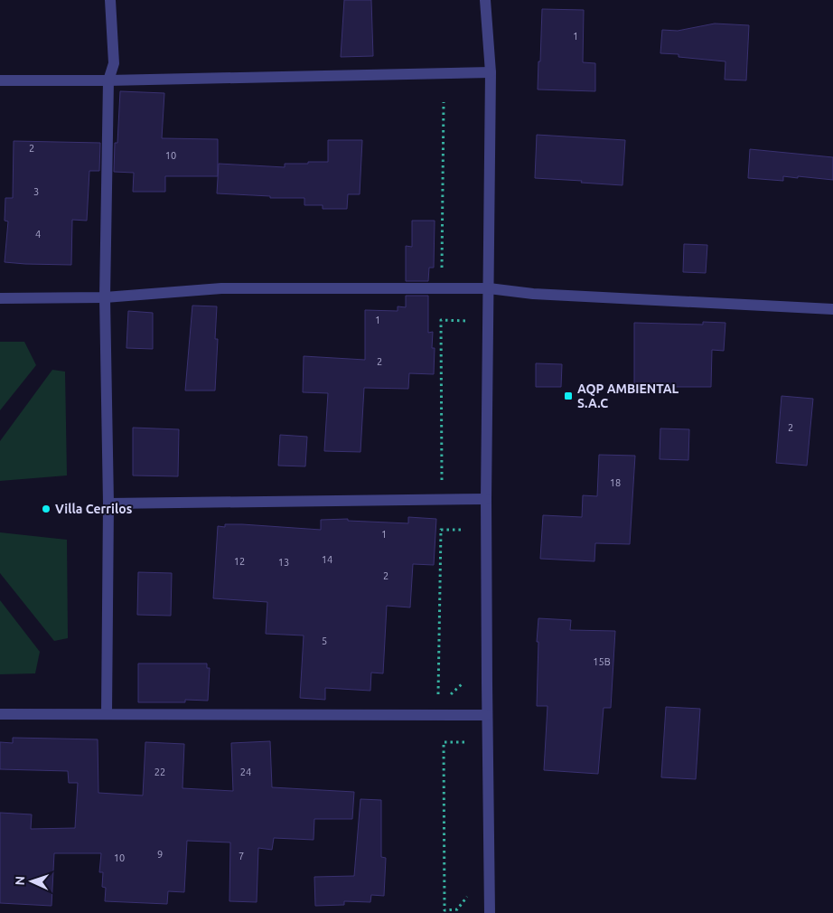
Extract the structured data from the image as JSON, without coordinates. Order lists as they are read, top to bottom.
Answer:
{
  "places": {
    "transit": ["AQP AMBIENTAL S.A.C"],
    "other": ["Villa Cerrilos"]
  },
  "house_numbers": [
    "1",
    "2",
    "10",
    "3",
    "4",
    "1",
    "2",
    "2",
    "18",
    "1",
    "14",
    "12",
    "13",
    "2",
    "5",
    "15B",
    "22",
    "24",
    "9",
    "7",
    "10"
  ],
  "north": "left"
}
